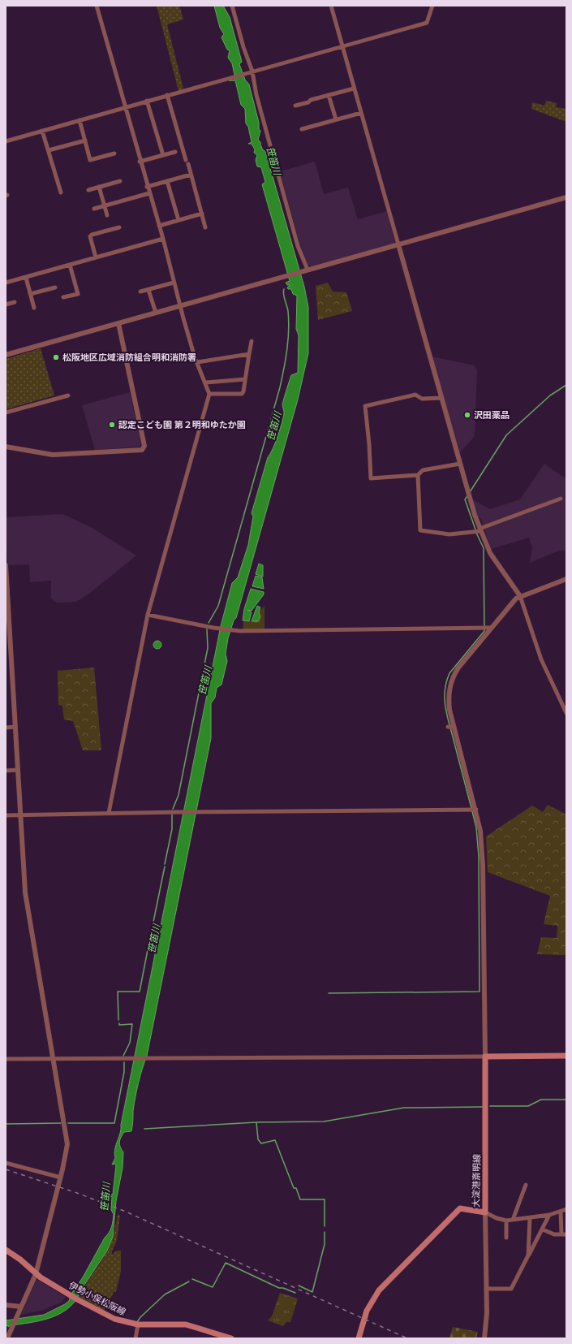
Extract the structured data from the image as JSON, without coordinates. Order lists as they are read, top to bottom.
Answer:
{
  "streets": {
    "main road": ["大淀港斎明線", "伊勢小俣松阪線"]
  },
  "water": ["笹笛川"],
  "places": ["松阪地区広域消防組合明和消防署", "沢田薬品", "認定こども園 第２明和ゆたか園"]
}
